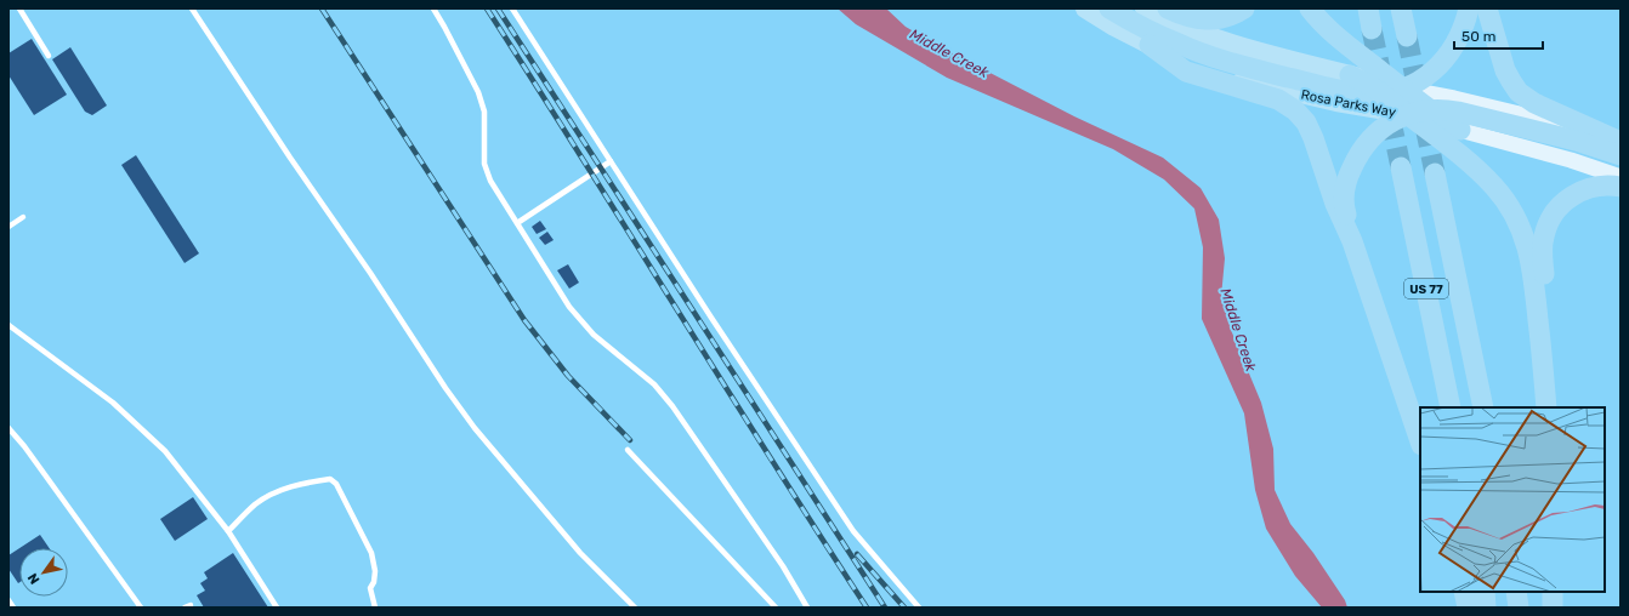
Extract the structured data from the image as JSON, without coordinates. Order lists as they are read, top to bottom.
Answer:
{
  "streets": {
    "highway": ["Rosa Parks Way", "US 77"]
  },
  "water": ["Middle Creek"],
  "scale_bar": "50 m",
  "north": "bottom left"
}
